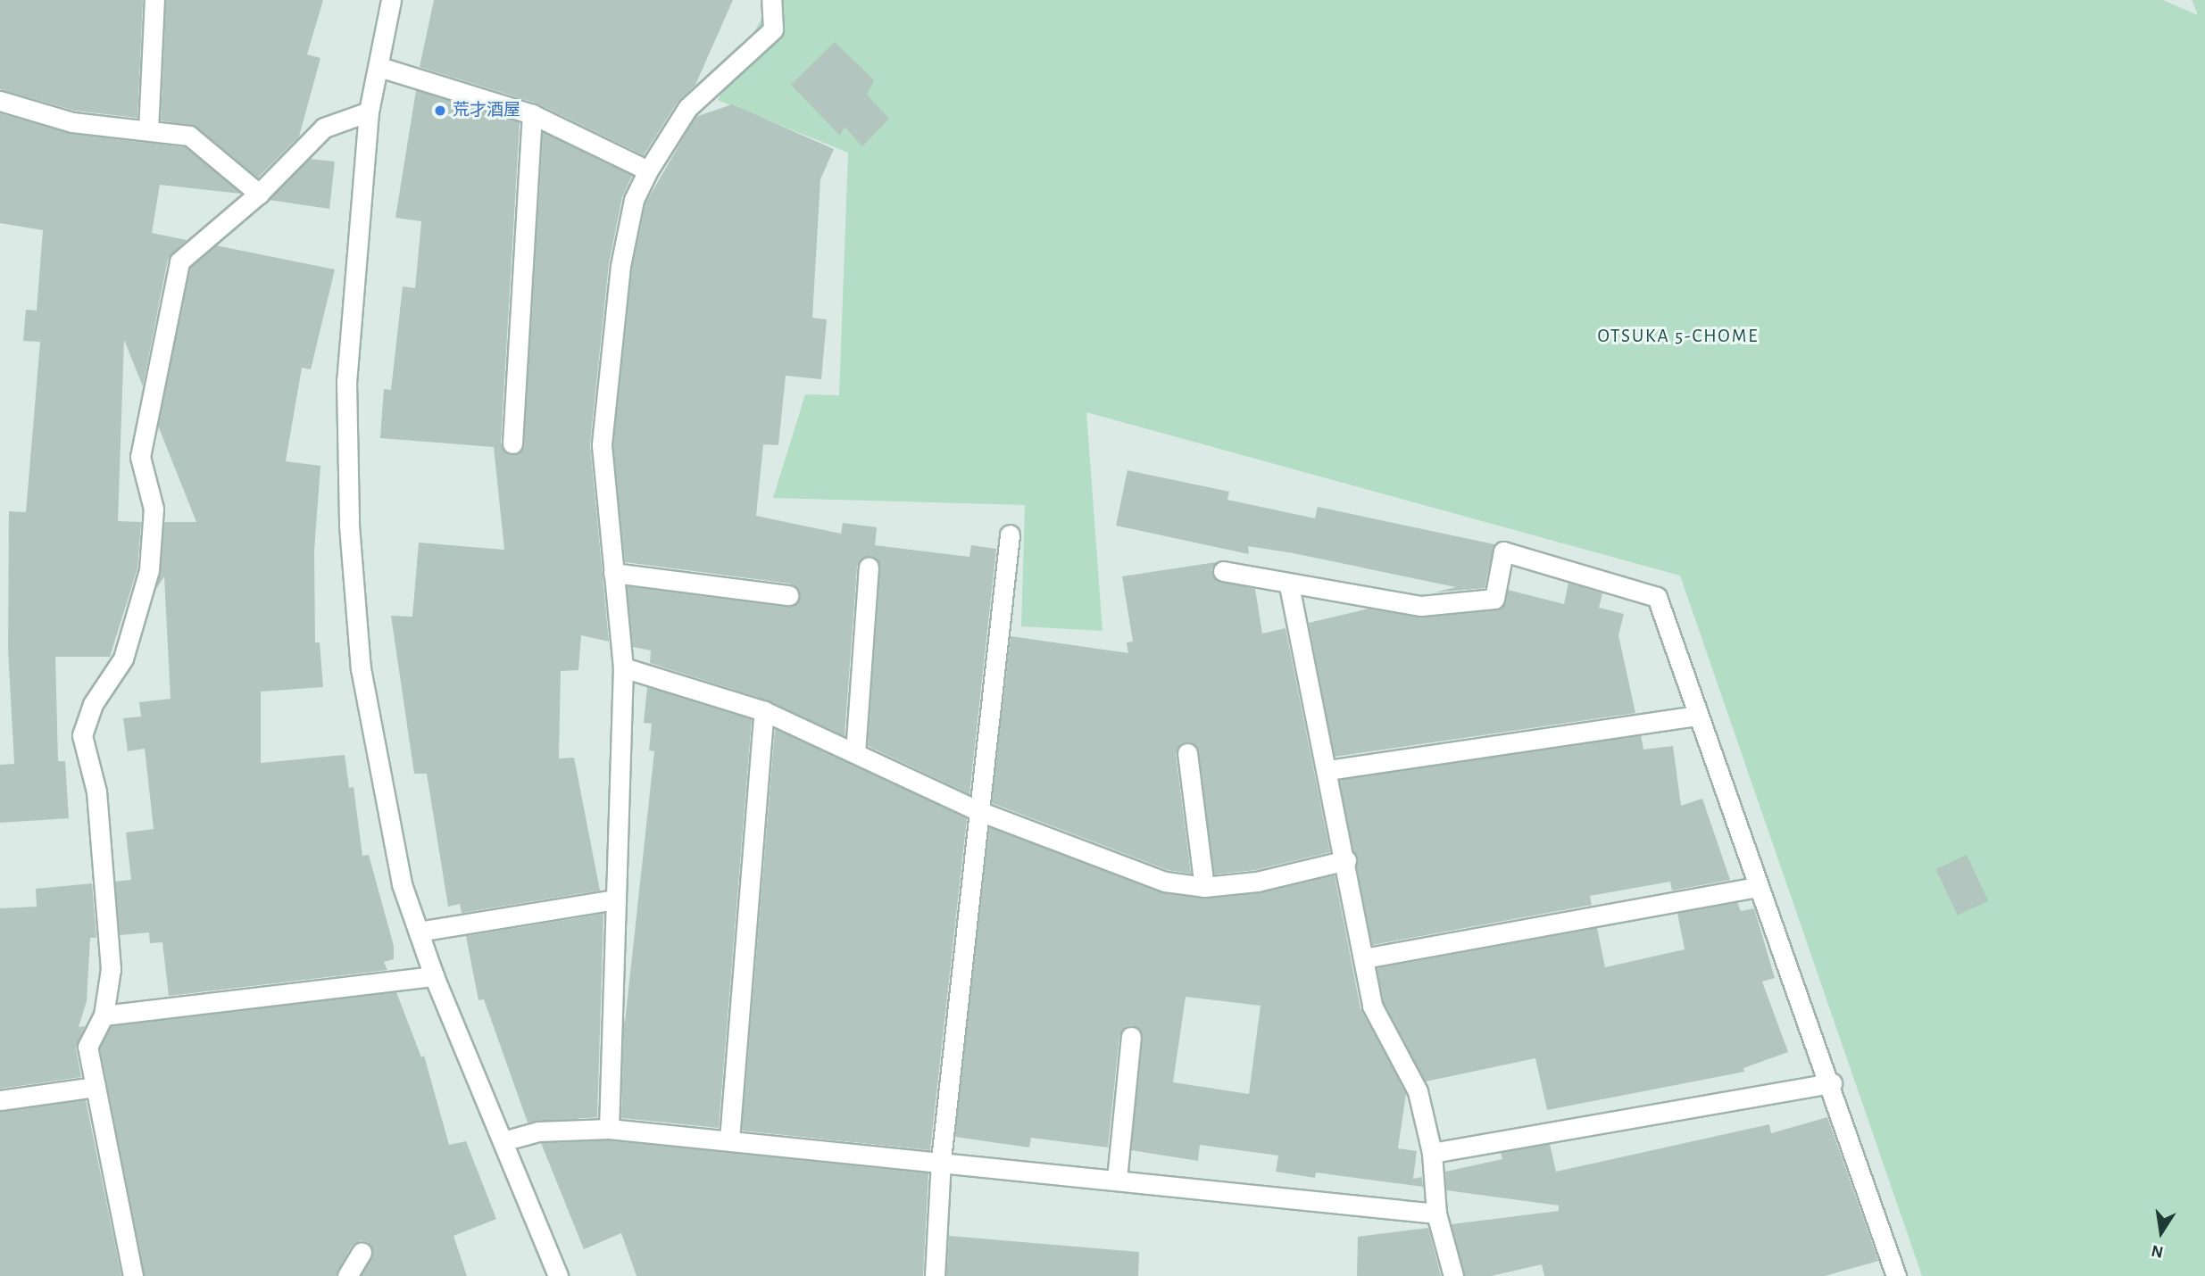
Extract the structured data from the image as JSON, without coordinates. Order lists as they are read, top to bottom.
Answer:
{
  "districts": ["OTSUKA 5-CHOME"],
  "places": ["荒才酒屋"],
  "north": "bottom"
}
